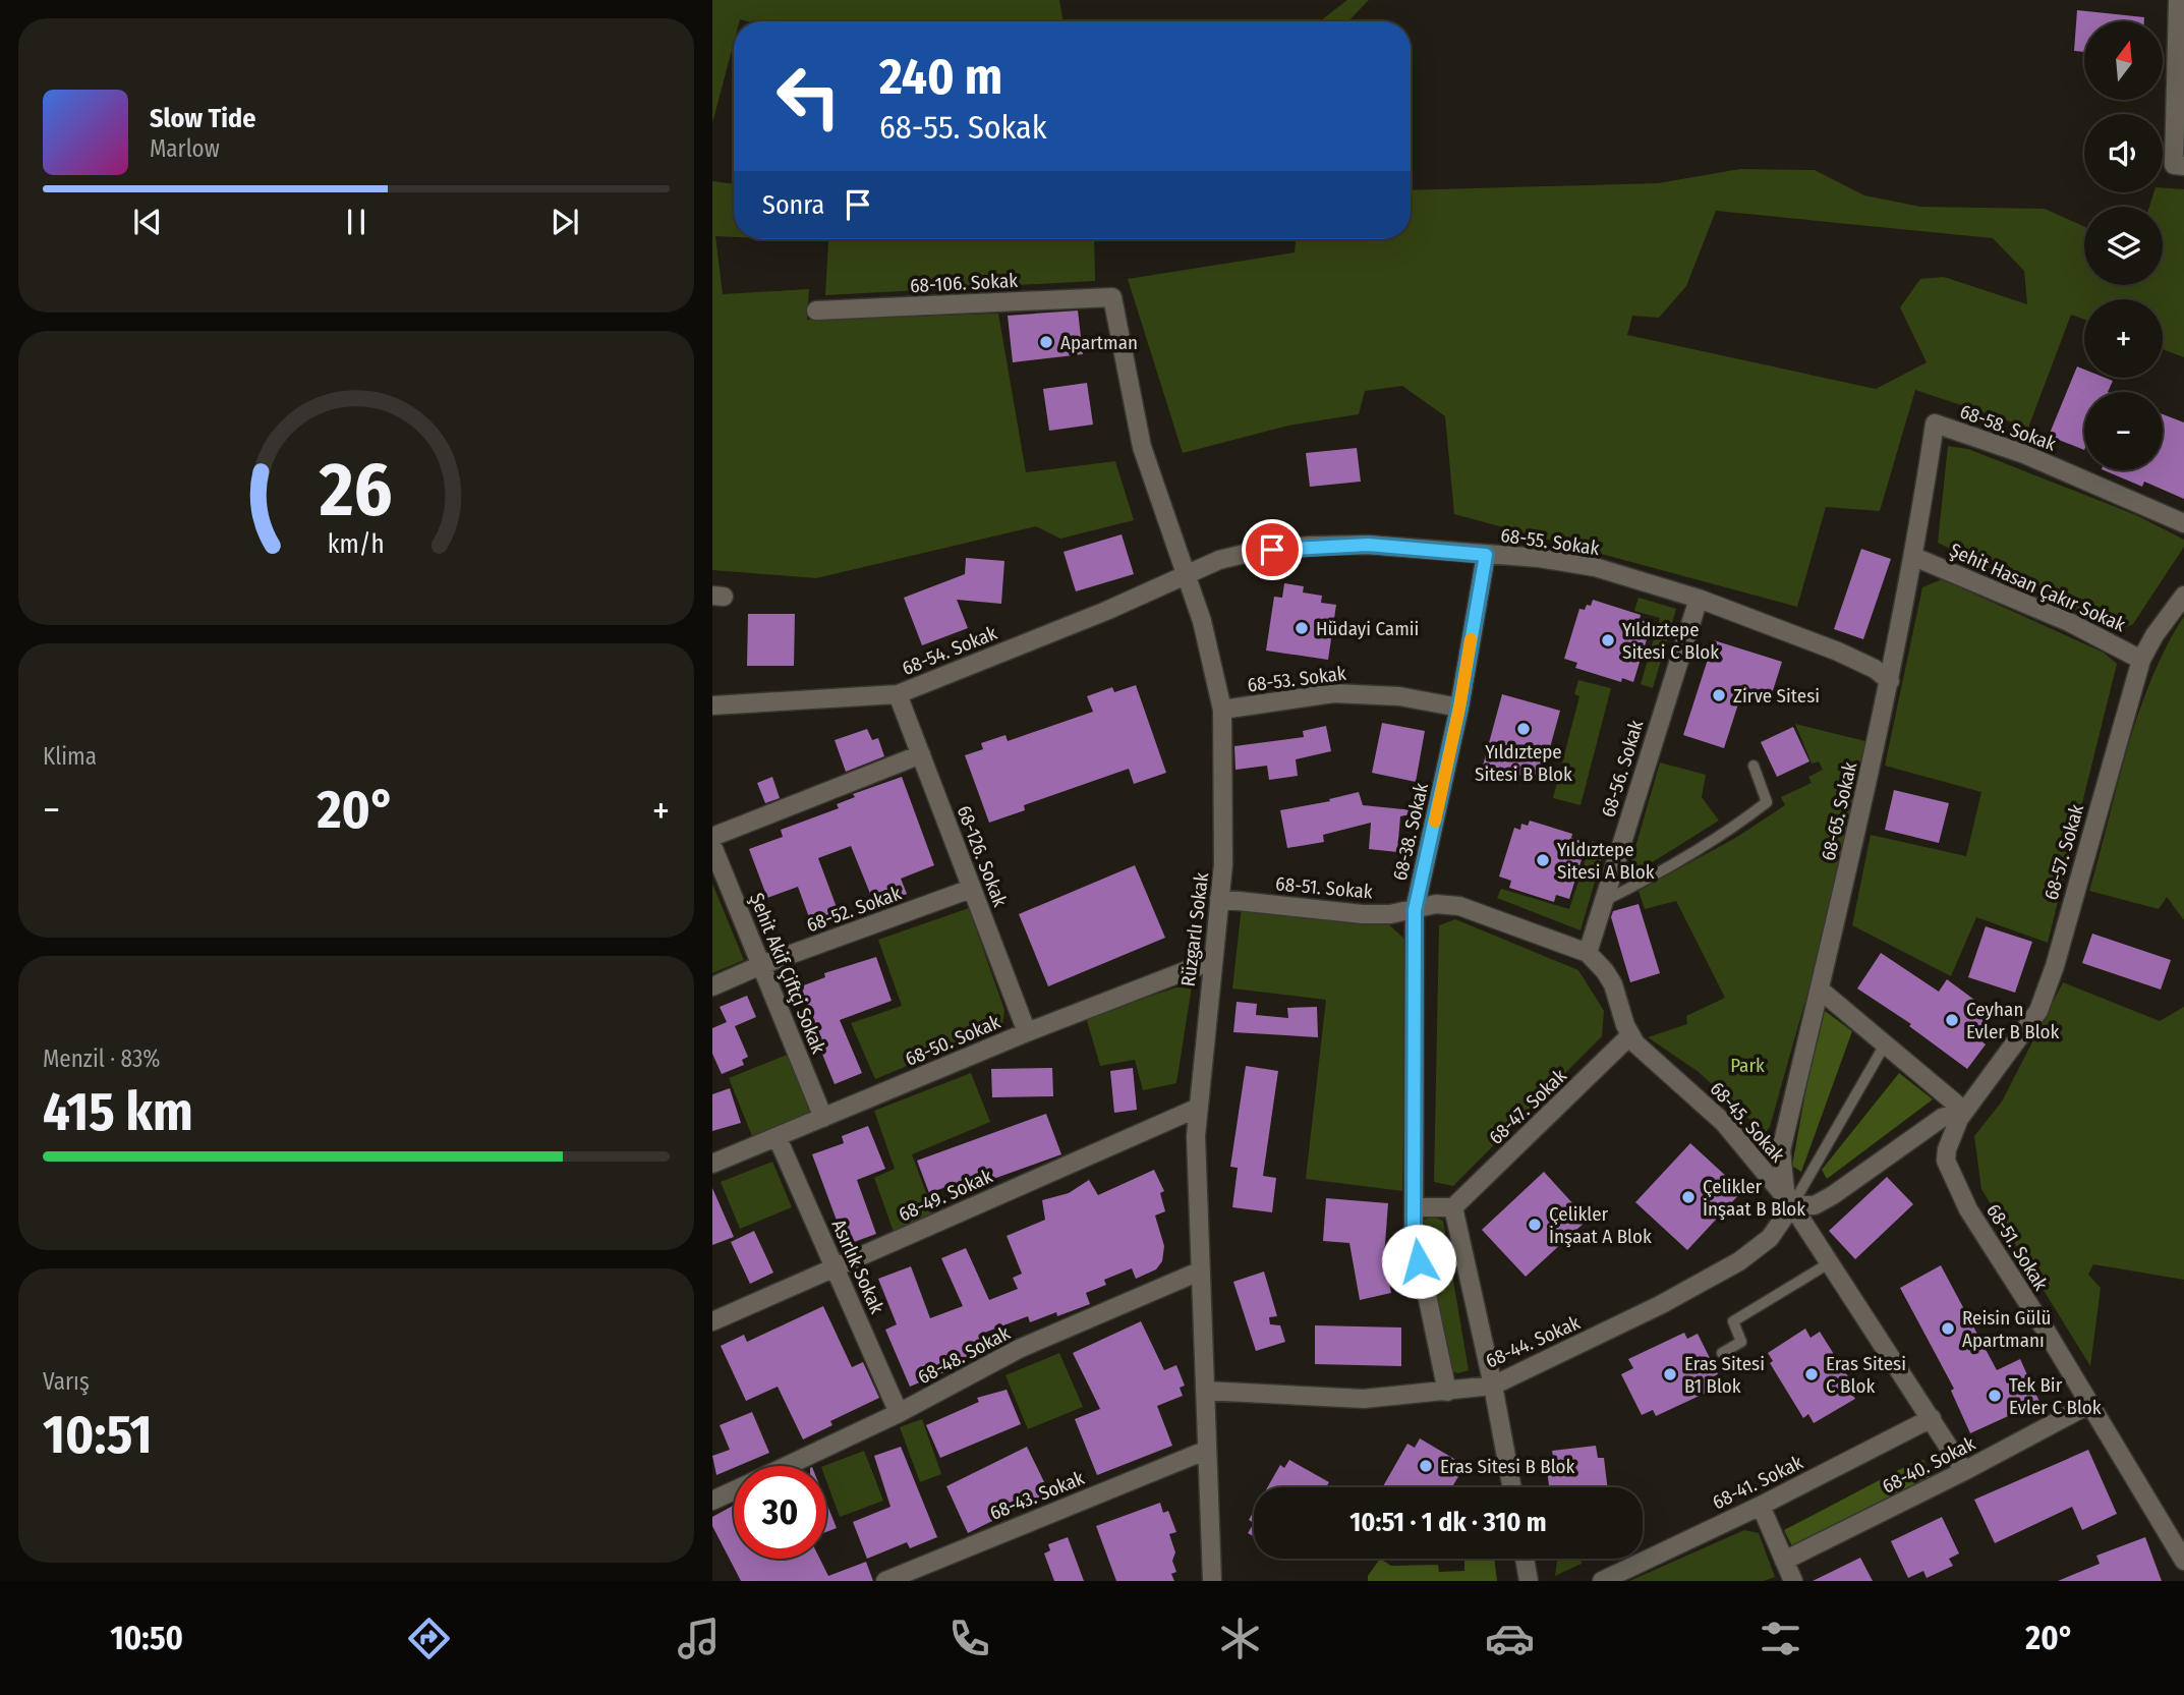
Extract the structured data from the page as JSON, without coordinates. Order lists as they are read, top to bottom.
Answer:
{
  "streets": {
    "street": [
      "68-106. Sokak",
      "68-58. Sokak",
      "68-55. Sokak",
      "Şehit Hasan Çakır Sokak",
      "68-54. Sokak",
      "68-53. Sokak",
      "68-56. Sokak",
      "68-65. Sokak",
      "68-38. Sokak",
      "68-57. Sokak",
      "68-126. Sokak",
      "68-51. Sokak",
      "68-52. Sokak",
      "Rüzgarlı Sokak",
      "Şehit Akif Çiftçi Sokak",
      "68-50. Sokak",
      "68-47. Sokak",
      "68-45. Sokak",
      "68-49. Sokak",
      "Asırlık Sokak",
      "68-44. Sokak",
      "68-48. Sokak",
      "68-40. Sokak",
      "68-41. Sokak",
      "68-43. Sokak"
    ]
  },
  "crossings": [
    ["68-106. Sokak", "Rüzgarlı Sokak"],
    ["68-58. Sokak", "68-65. Sokak"],
    ["68-55. Sokak", "68-54. Sokak"],
    ["68-55. Sokak", "68-56. Sokak"],
    ["68-55. Sokak", "68-65. Sokak"],
    ["68-55. Sokak", "68-38. Sokak"],
    ["68-55. Sokak", "Rüzgarlı Sokak"],
    ["Şehit Hasan Çakır Sokak", "68-65. Sokak"],
    ["Şehit Hasan Çakır Sokak", "68-57. Sokak"],
    ["68-54. Sokak", "68-126. Sokak"],
    ["68-54. Sokak", "Rüzgarlı Sokak"],
    ["68-53. Sokak", "68-38. Sokak"],
    ["68-53. Sokak", "Rüzgarlı Sokak"],
    ["68-56. Sokak", "68-51. Sokak"],
    ["68-56. Sokak", "68-45. Sokak"],
    ["68-65. Sokak", "68-45. Sokak"],
    ["68-65. Sokak", "68-44. Sokak"],
    ["68-38. Sokak", "68-51. Sokak"],
    ["68-38. Sokak", "68-44. Sokak"],
    ["68-57. Sokak", "68-51. Sokak"],
    ["68-126. Sokak", "68-52. Sokak"],
    ["68-126. Sokak", "68-50. Sokak"],
    ["68-51. Sokak", "Rüzgarlı Sokak"],
    ["68-51. Sokak", "68-45. Sokak"],
    ["68-51. Sokak", "68-40. Sokak"],
    ["68-52. Sokak", "Şehit Akif Çiftçi Sokak"],
    ["Rüzgarlı Sokak", "68-50. Sokak"],
    ["Rüzgarlı Sokak", "68-49. Sokak"],
    ["Rüzgarlı Sokak", "68-44. Sokak"],
    ["Rüzgarlı Sokak", "68-48. Sokak"],
    ["Rüzgarlı Sokak", "68-43. Sokak"],
    ["Şehit Akif Çiftçi Sokak", "68-50. Sokak"],
    ["68-50. Sokak", "Asırlık Sokak"],
    ["68-47. Sokak", "68-45. Sokak"],
    ["68-45. Sokak", "68-44. Sokak"],
    ["68-45. Sokak", "68-40. Sokak"],
    ["68-45. Sokak", "68-41. Sokak"],
    ["68-49. Sokak", "Asırlık Sokak"],
    ["Asırlık Sokak", "68-48. Sokak"]
  ],
  "parks": ["Park"],
  "places": [
    "Apartman",
    "Hüdayi Camii",
    "Yıldıztepe Sitesi C Blok",
    "Zirve Sitesi",
    "Yıldıztepe Sitesi B Blok",
    "Yıldıztepe Sitesi A Blok",
    "Ceyhan Evler B Blok",
    "Çelikler İnşaat B Blok",
    "Çelikler İnşaat A Blok",
    "Reisin Gülü Apartmanı",
    "Eras Sitesi B1 Blok",
    "Eras Sitesi C Blok",
    "Tek Bir Evler C Blok",
    "Eras Sitesi B Blok"
  ],
  "north": "top",
  "page": {
    "map_buttons": ["+", "−"],
    "turn": ["240 m", "68-55. Sokak"],
    "song": ["Slow Tide", "Marlow"],
    "then": "Sonra",
    "tile": [
      "Klima",
      ["Menzil · 83%", "415 km"],
      ["Varış", "10:51"]
    ],
    "heat": ["−", "20°", "+"],
    "limit": "30",
    "trip": "10:51 · 1 dk · 310 m",
    "tabs": ["10:50", "20°"],
    "gauge": ["26", "km/h"]
  }
}
